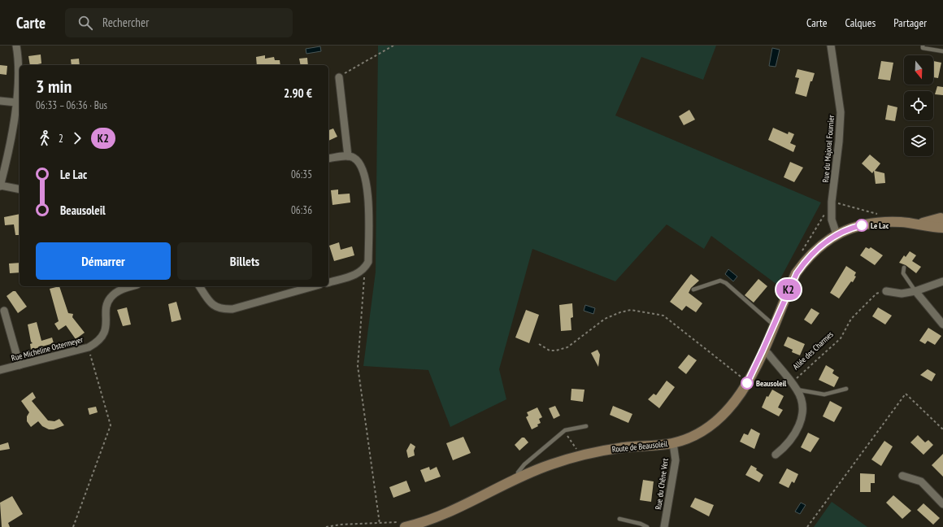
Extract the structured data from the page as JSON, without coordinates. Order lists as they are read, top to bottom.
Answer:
{
  "streets": {
    "main road": ["Route de Beausoleil"],
    "street": ["Rue du Majoral Fournier", "Rue Micheline Ostermeyer", "Rue du Chêne Vert"],
    "path": ["Allée des Charmes"]
  },
  "crossings": [
    ["Rue du Majoral Fournier", "Route de Beausoleil"],
    ["Route de Beausoleil", "Rue du Chêne Vert"]
  ],
  "places": ["Le Lac", "Beausoleil"],
  "lines": ["bus line K2"],
  "north": "bottom",
  "page": {
    "header": "Carte",
    "search": "Rechercher",
    "nav": ["Carte", "Calques", "Partager"],
    "on_map": "K2",
    "heading": ["3 min", "06:33 – 06:36 · Bus", "2.90 €"],
    "legs": ["2", "K2"],
    "list": [
      {
        "name": "Le Lac",
        "value": "06:35"
      },
      {
        "name": "Beausoleil",
        "value": "06:36"
      }
    ],
    "buttons": ["Démarrer", "Billets"]
  }
}
